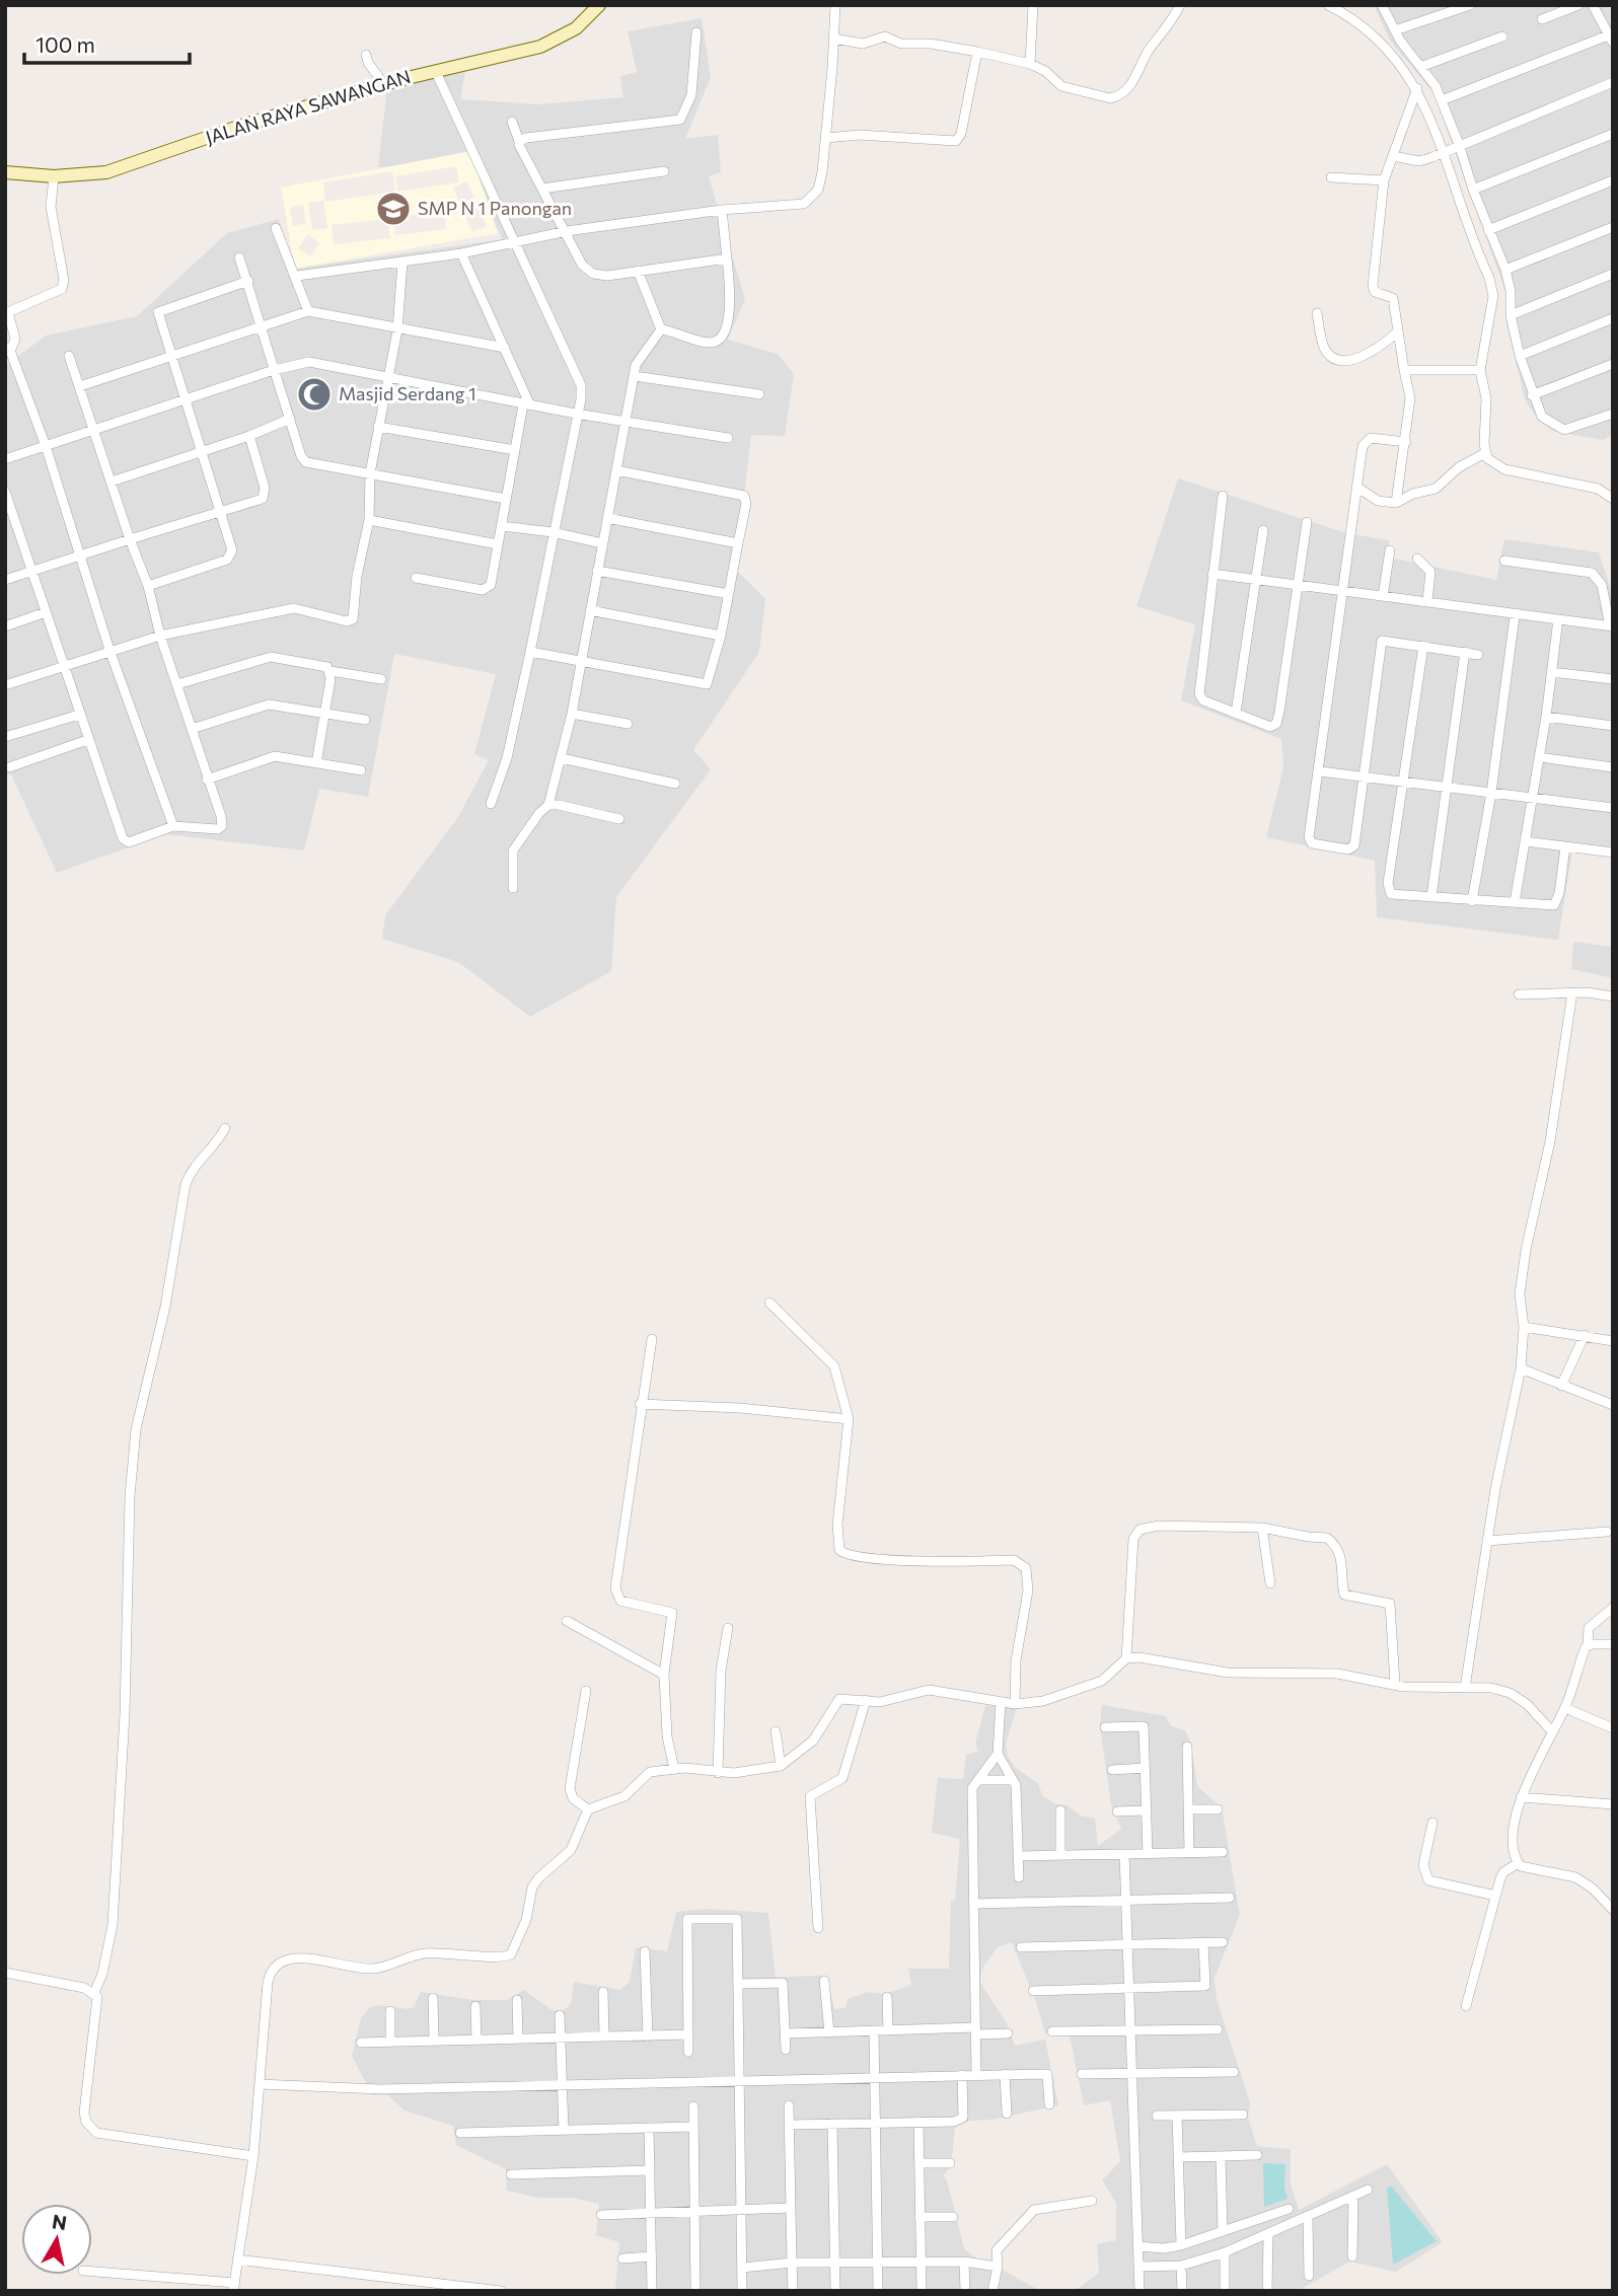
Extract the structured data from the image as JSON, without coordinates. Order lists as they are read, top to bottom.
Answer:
{
  "streets": {
    "street": ["JALAN RAYA SAWANGAN"]
  },
  "places": {
    "school or university": ["SMP N 1 Panongan"],
    "mosque": ["Masjid Serdang 1"]
  },
  "scale_bar": "100 m",
  "north": "top"
}
